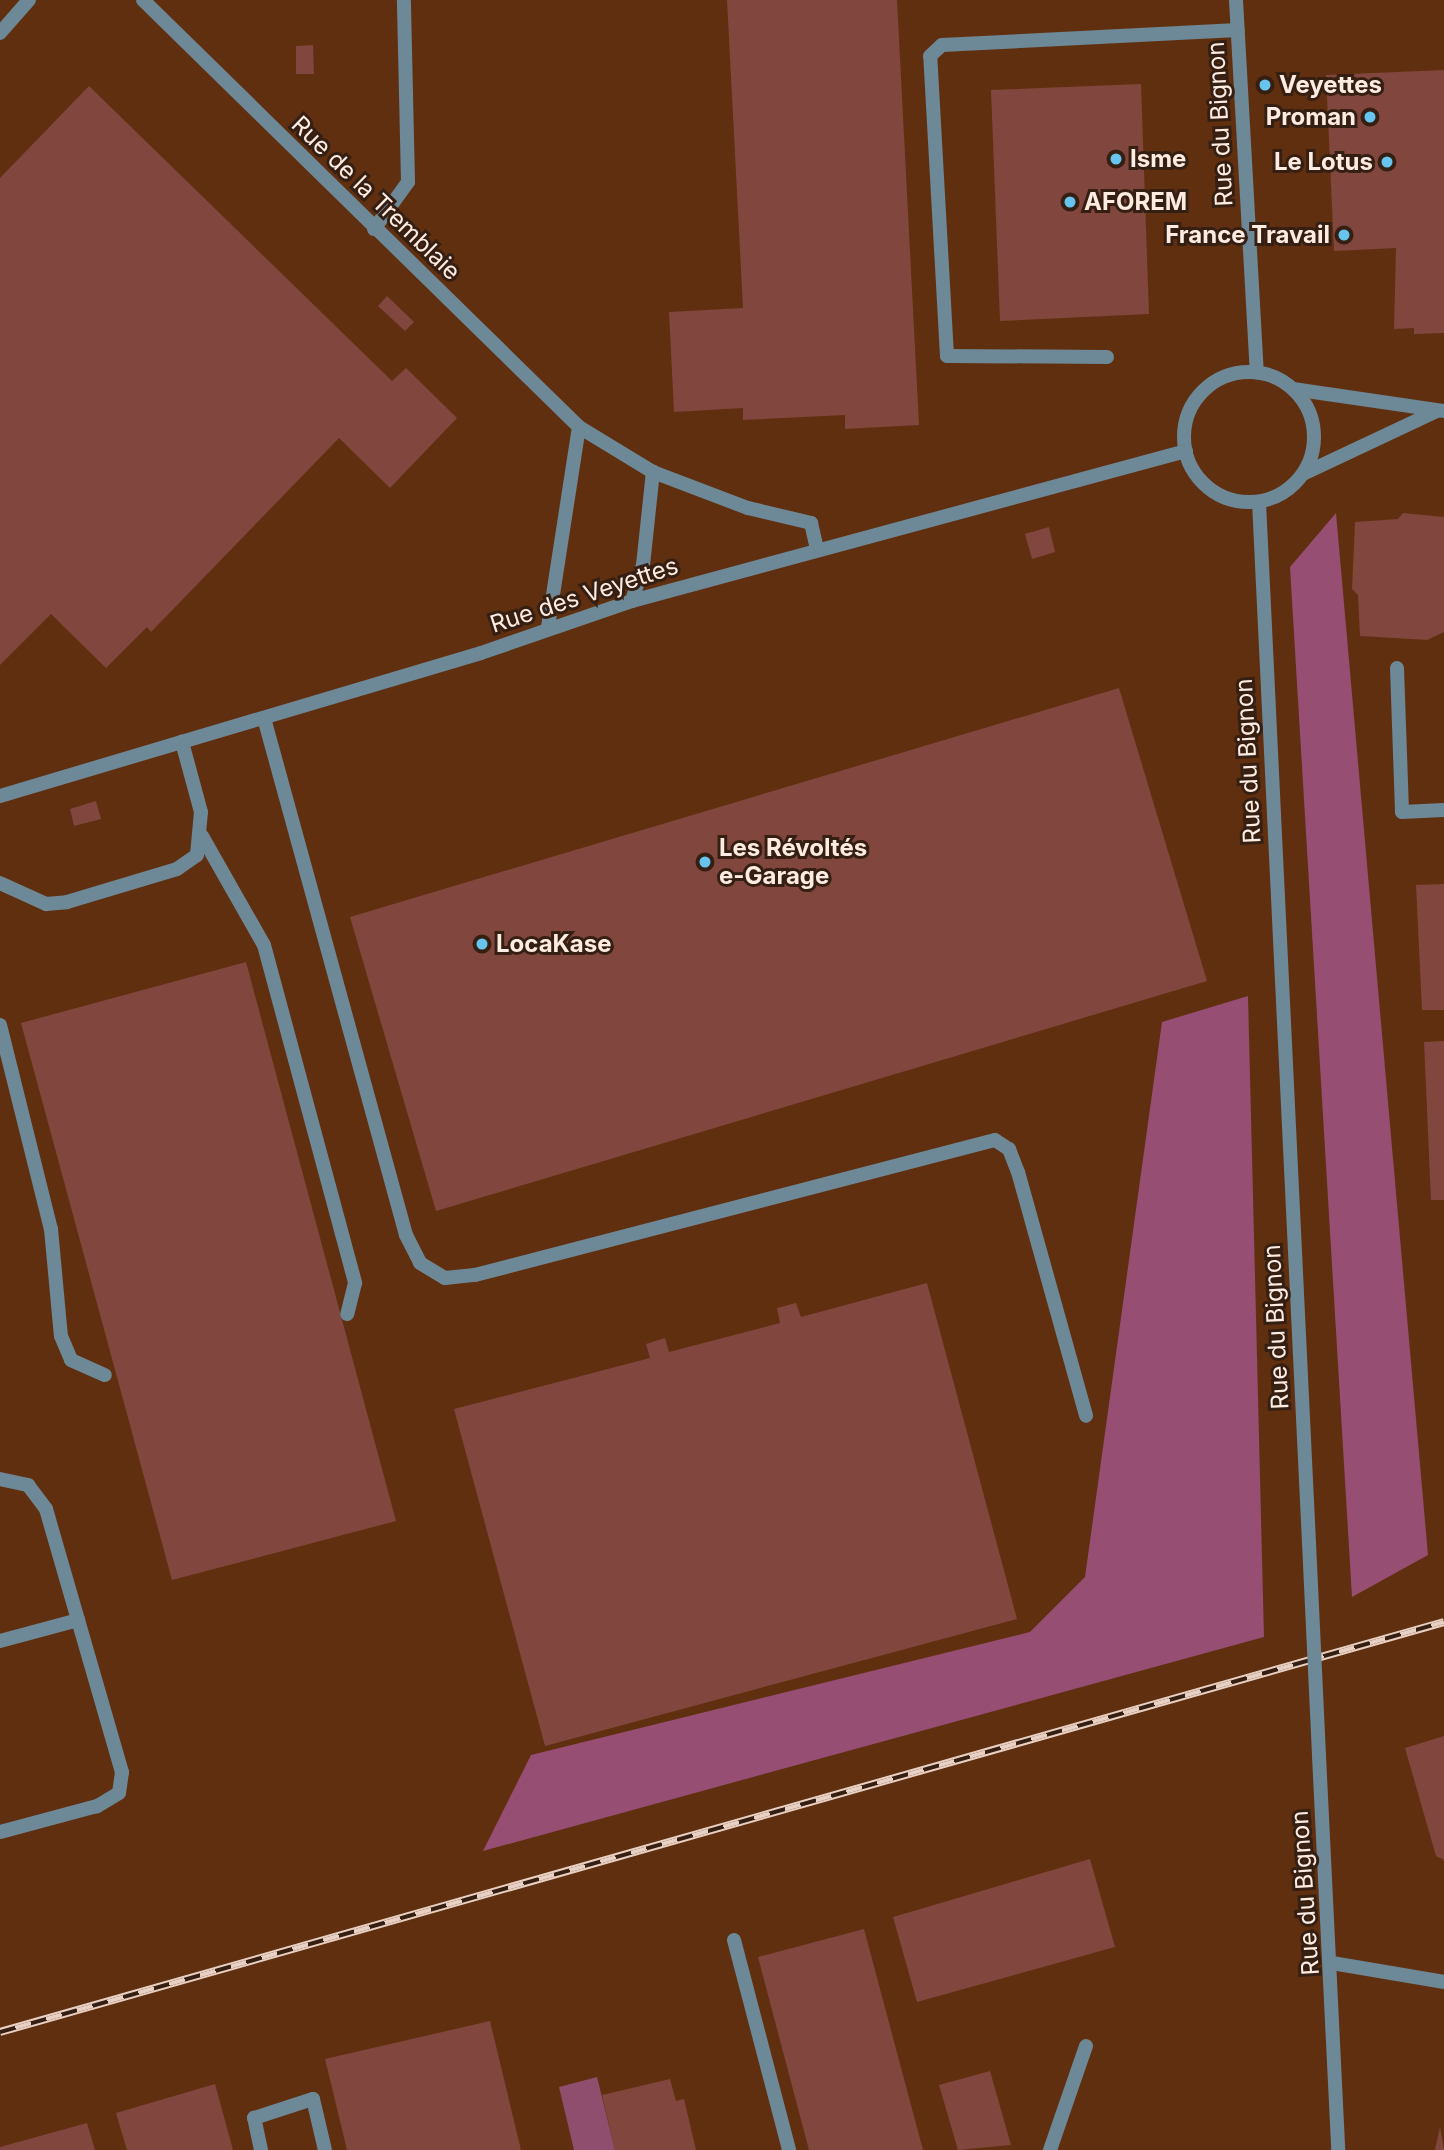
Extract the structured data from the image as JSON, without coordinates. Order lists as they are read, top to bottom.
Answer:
{
  "streets": {
    "street": ["Rue du Bignon", "Rue de la Tremblaie", "Rue des Veyettes"]
  },
  "crossings": [
    ["Rue du Bignon", "Rue des Veyettes"],
    ["Rue de la Tremblaie", "Rue des Veyettes"]
  ],
  "places": [
    "Veyettes",
    "Proman",
    "Isme",
    "Le Lotus",
    "AFOREM",
    "France Travail",
    "Les Révoltés e-Garage",
    "LocaKase"
  ]
}
